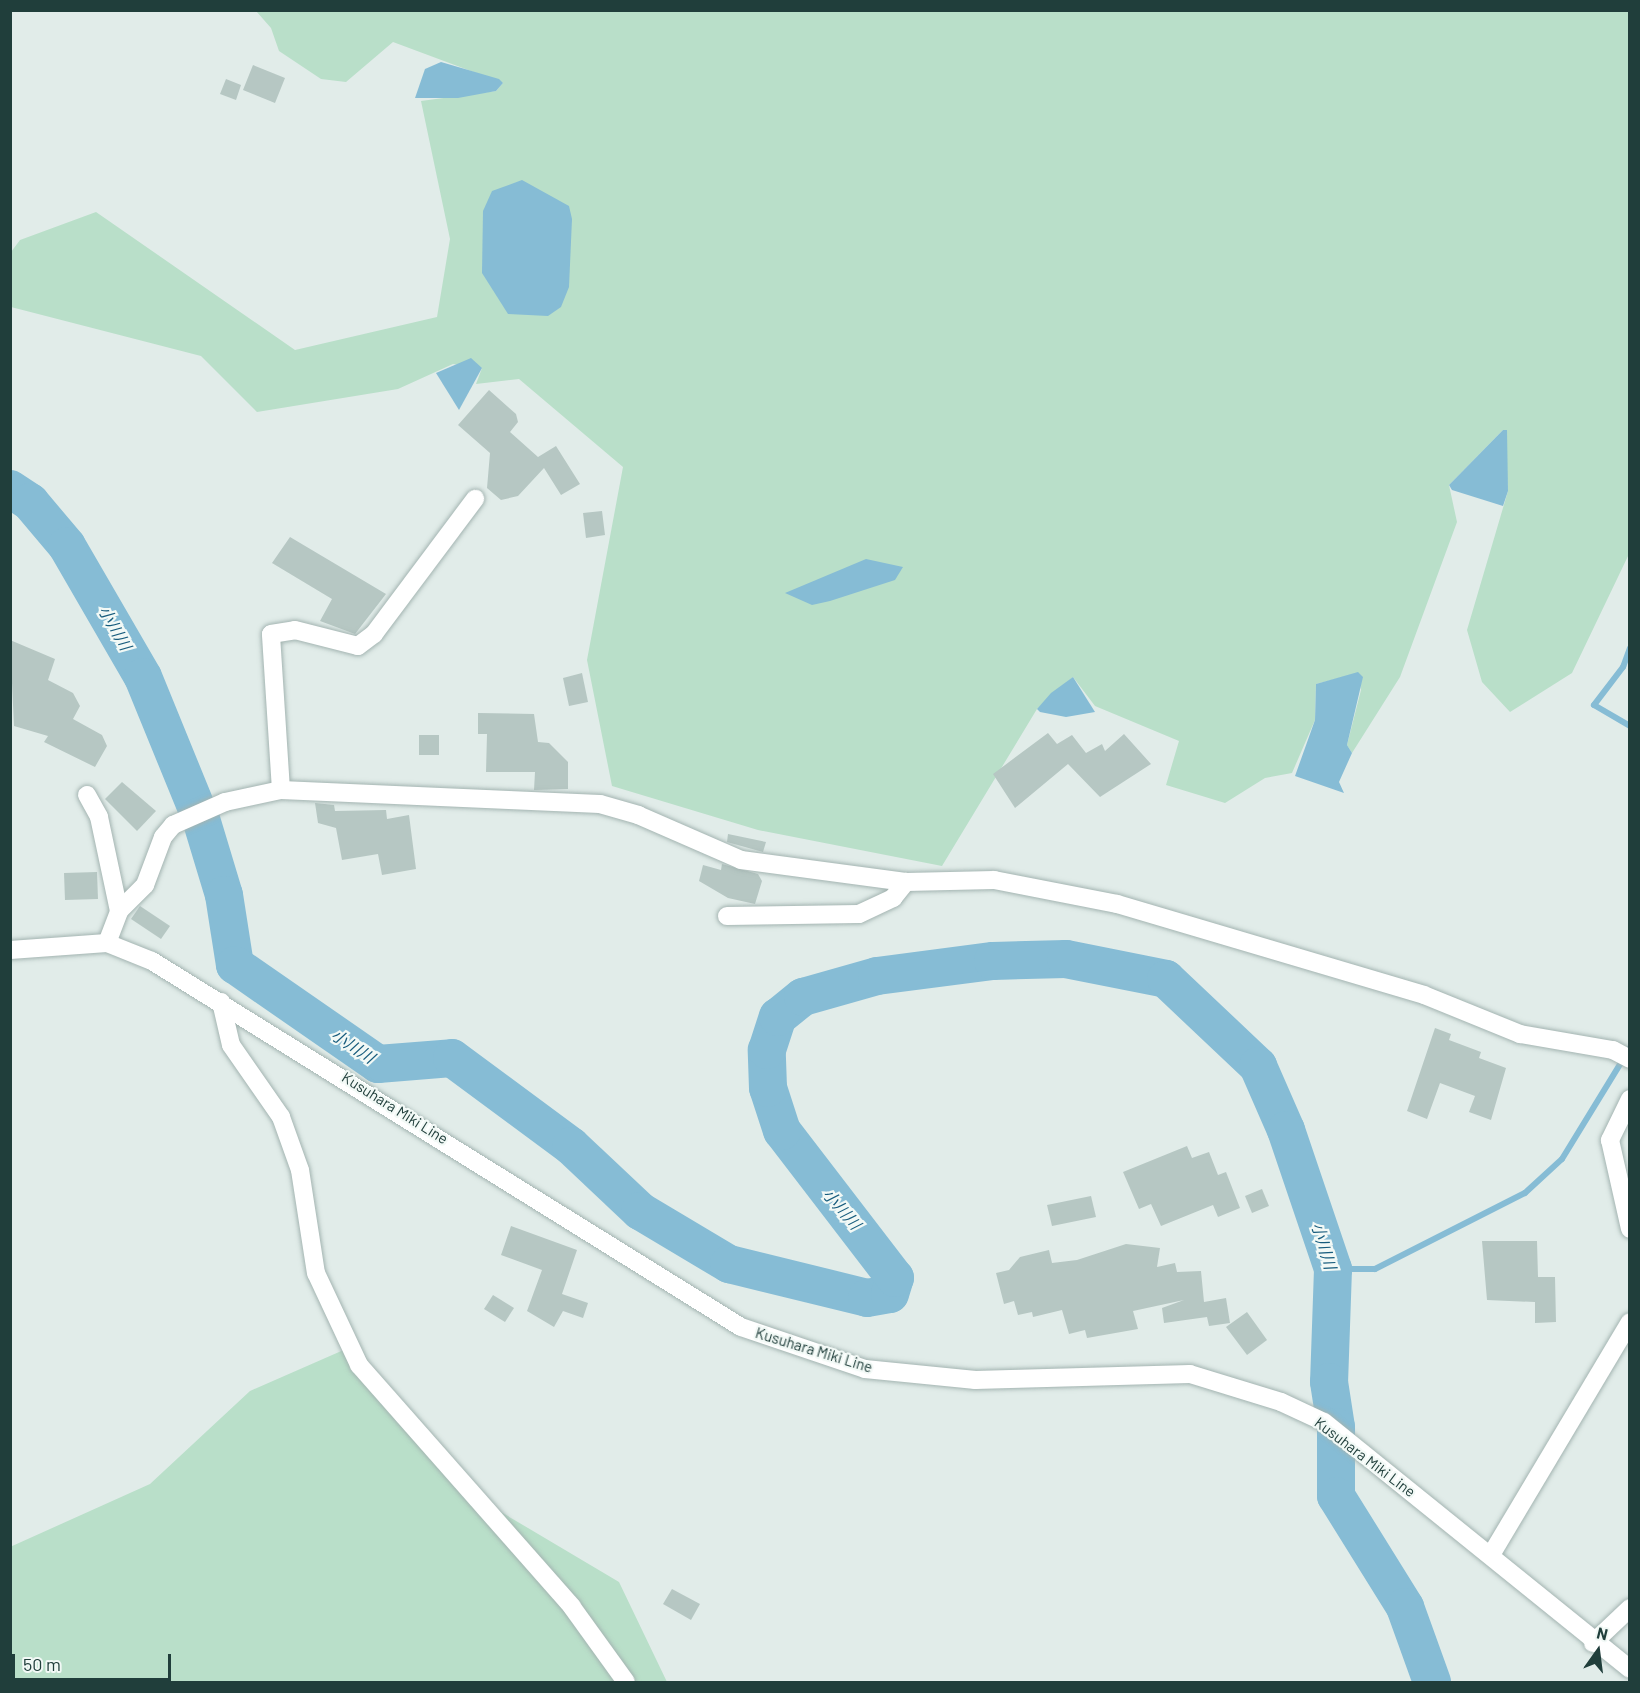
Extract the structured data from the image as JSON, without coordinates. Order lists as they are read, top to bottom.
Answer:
{
  "streets": {
    "street": ["Kusuhara Miki Line"]
  },
  "water": ["小川川"],
  "scale_bar": "50 m",
  "north": "top"
}
